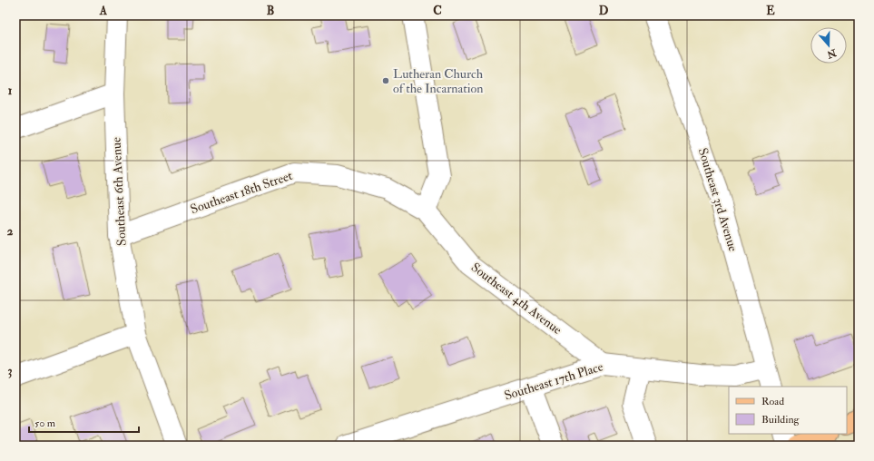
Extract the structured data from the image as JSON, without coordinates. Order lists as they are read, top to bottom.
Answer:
{
  "streets": {
    "street": [
      "Southeast 6th Avenue",
      "Southeast 18th Street",
      "Southeast 3rd Avenue",
      "Southeast 4th Avenue",
      "Southeast 17th Place"
    ]
  },
  "crossings": [
    ["Southeast 6th Avenue", "Southeast 18th Street"],
    ["Southeast 18th Street", "Southeast 4th Avenue"],
    ["Southeast 3rd Avenue", "Southeast 17th Place"],
    ["Southeast 4th Avenue", "Southeast 17th Place"]
  ],
  "places": ["Lutheran Church of the Incarnation"],
  "legend": ["Road", "Building"],
  "scale_bar": "50 m",
  "north": "bottom",
  "grid": {
    "columns": [
      "A",
      "B",
      "C",
      "D",
      "E"
    ],
    "rows": ["1", "2", "3"]
  }
}
